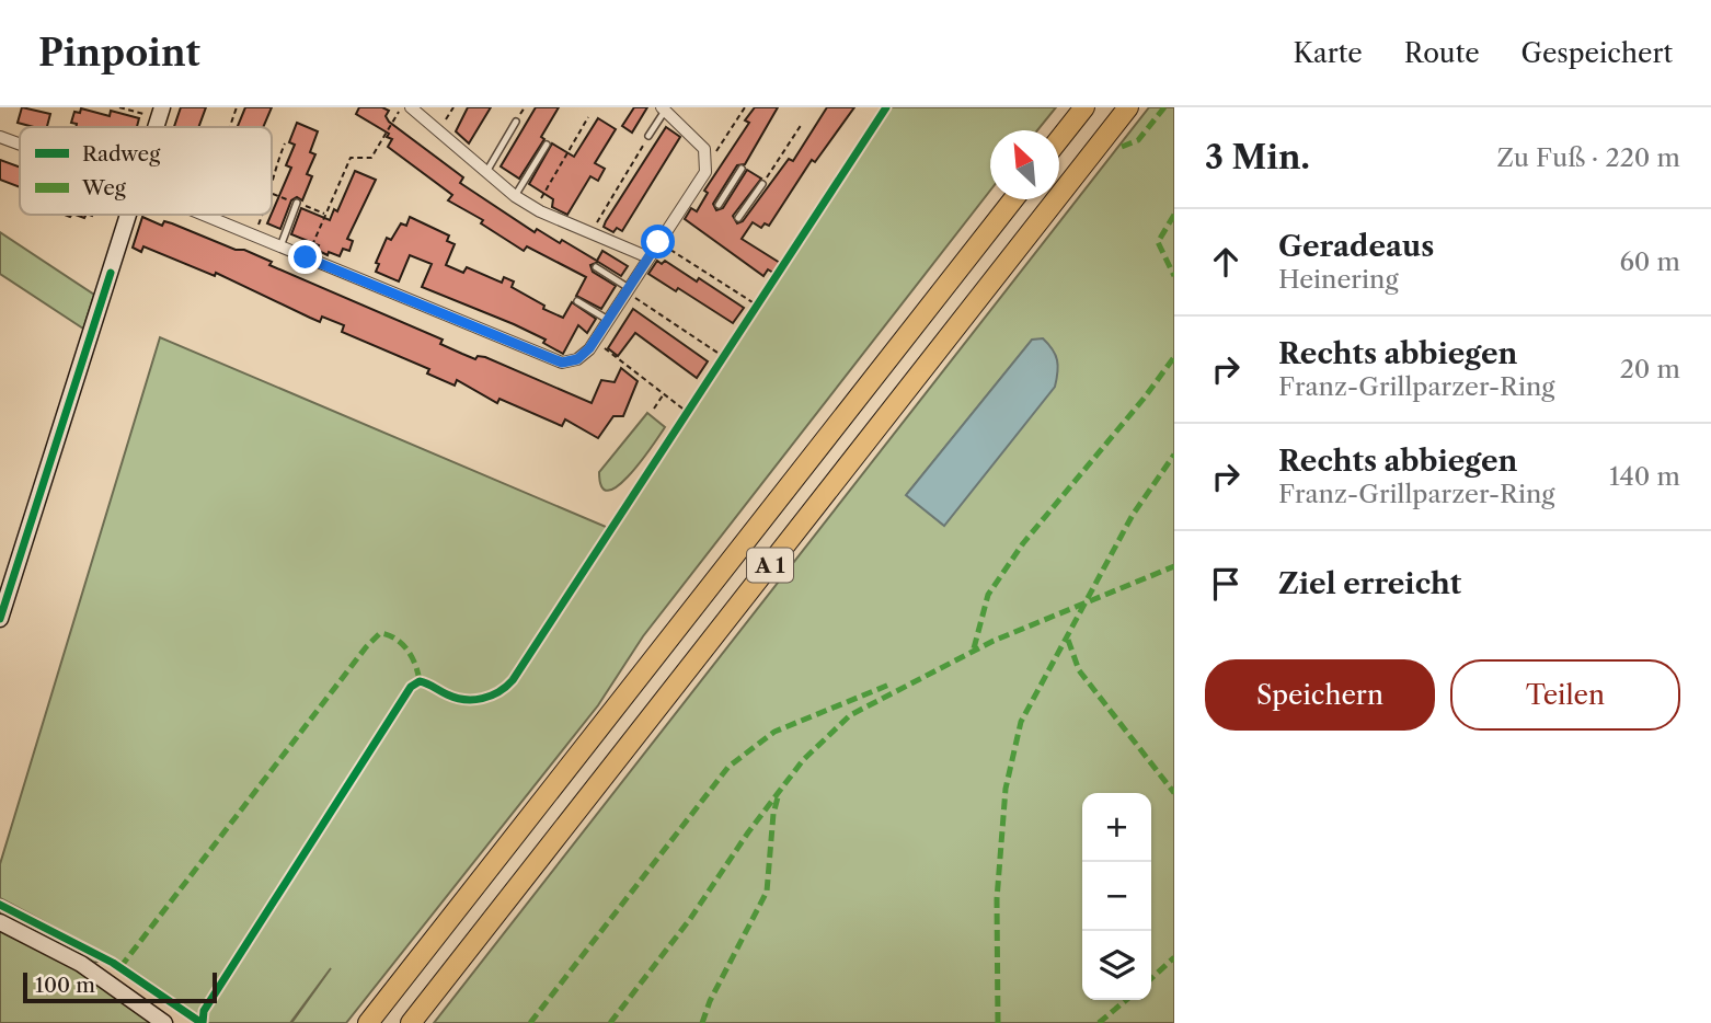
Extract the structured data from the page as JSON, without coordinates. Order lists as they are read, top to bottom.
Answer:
{
  "streets": {
    "highway": ["A 1"]
  },
  "legend": ["Radweg", "Weg"],
  "scale_bar": "100 m",
  "north": "top left",
  "page": {
    "header": "Pinpoint",
    "nav": ["Karte", "Route", "Gespeichert"],
    "heading": ["3 Min.", "Zu Fuß · 220 m"],
    "list": [
      ["Geradeaus", "Heinering", "60 m"],
      ["Rechts abbiegen", "Franz-Grillparzer-Ring", "20 m"],
      ["Rechts abbiegen", "Franz-Grillparzer-Ring", "140 m"],
      "Ziel erreicht"
    ],
    "buttons": ["Speichern", "Teilen"],
    "map_buttons": ["+", "−"],
    "scale": "100 m"
  }
}
